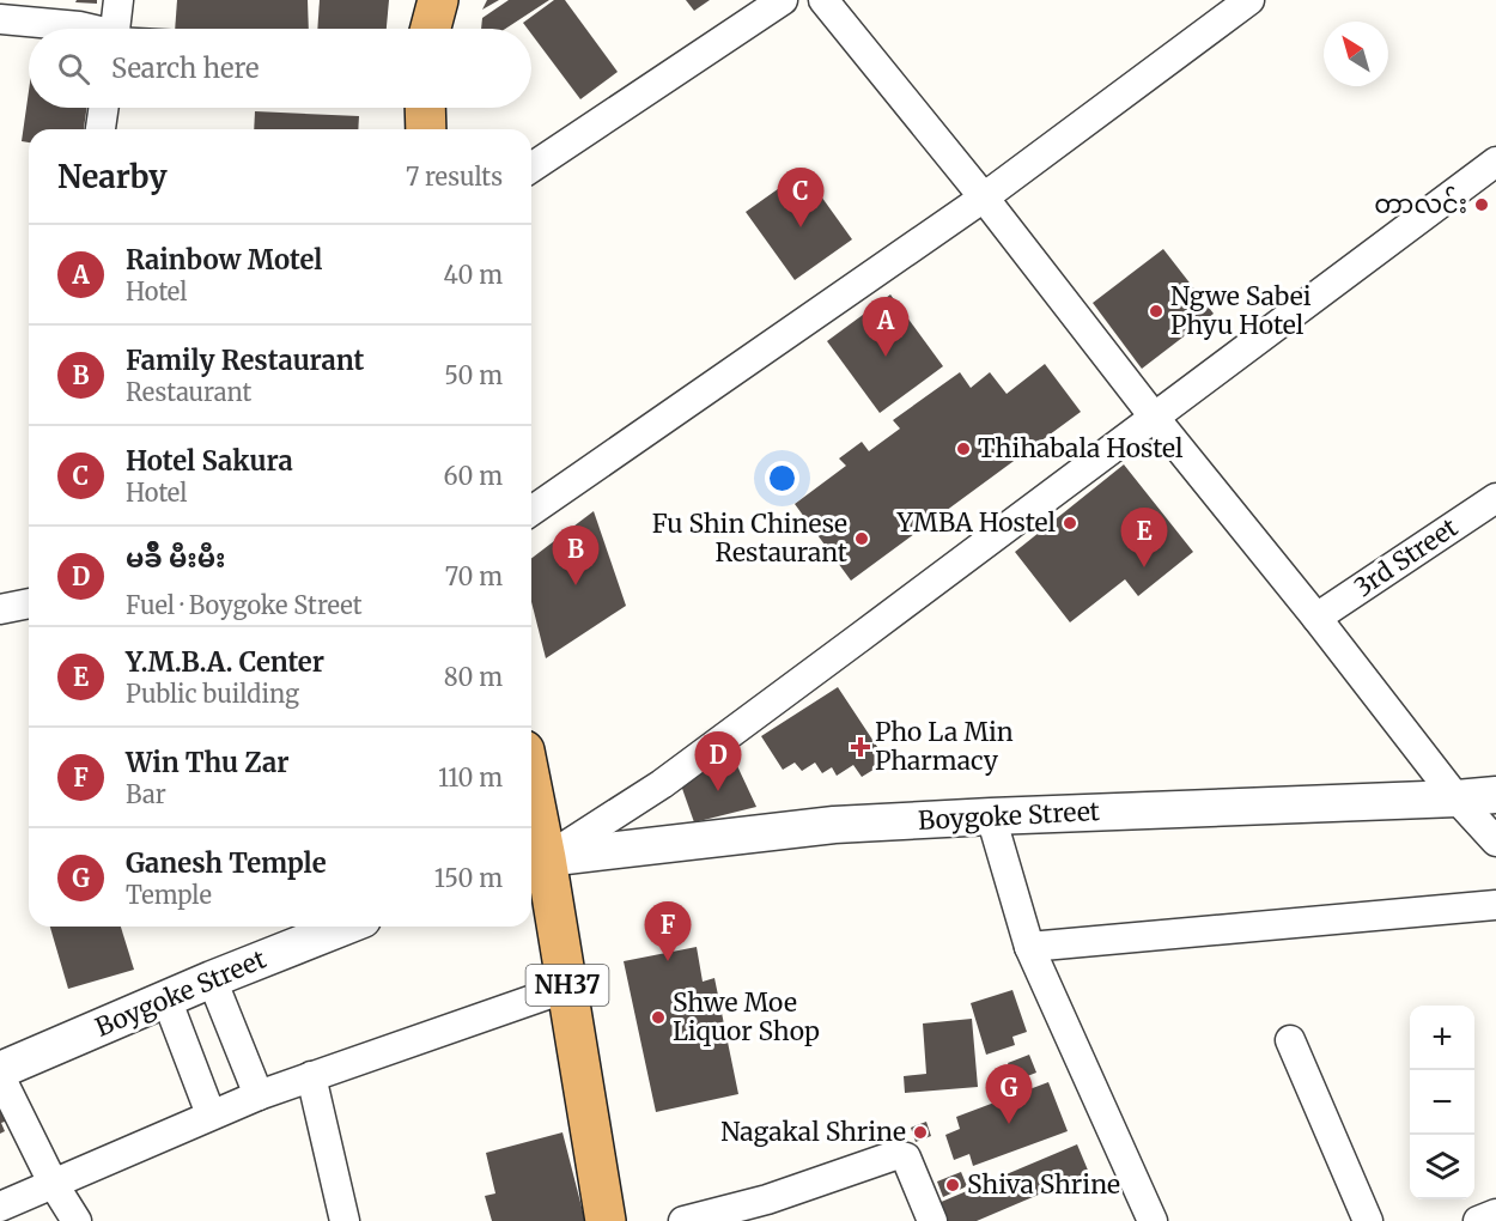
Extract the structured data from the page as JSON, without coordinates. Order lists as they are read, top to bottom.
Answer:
{
  "streets": {
    "highway": ["NH37"],
    "street": ["3rd Street", "Boygoke Street"]
  },
  "crossings": [
    ["Boygoke Street", "NH37"]
  ],
  "places": {
    "other": [
      "တာလင်း",
      "Ngwe Sabei Phyu Hotel",
      "Thihabala Hostel",
      "YMBA Hostel",
      "Fu Shin Chinese Restaurant",
      "Shwe Moe Liquor Shop",
      "Nagakal Shrine",
      "Shiva Shrine"
    ],
    "health": ["Pho La Min Pharmacy"]
  },
  "north": "top left",
  "page": {
    "search": "Search here",
    "heading": ["Nearby", "7 results"],
    "pins": [
      "C",
      "A",
      "E",
      "B",
      "D",
      "F",
      "G"
    ],
    "list": [
      {
        "mark": "A",
        "name": "Rainbow Motel",
        "note": "Hotel",
        "value": "40 m"
      },
      {
        "mark": "B",
        "name": "Family Restaurant",
        "note": "Restaurant",
        "value": "50 m"
      },
      {
        "mark": "C",
        "name": "Hotel Sakura",
        "note": "Hotel",
        "value": "60 m"
      },
      {
        "mark": "D",
        "name": "မခ်ဳိ မီးမီး",
        "note": "Fuel · Boygoke Street",
        "value": "70 m"
      },
      {
        "mark": "E",
        "name": "Y.M.B.A. Center",
        "note": "Public building",
        "value": "80 m"
      },
      {
        "mark": "F",
        "name": "Win Thu Zar",
        "note": "Bar",
        "value": "110 m"
      },
      {
        "mark": "G",
        "name": "Ganesh Temple",
        "note": "Temple",
        "value": "150 m"
      }
    ],
    "map_buttons": ["+", "−"]
  }
}
